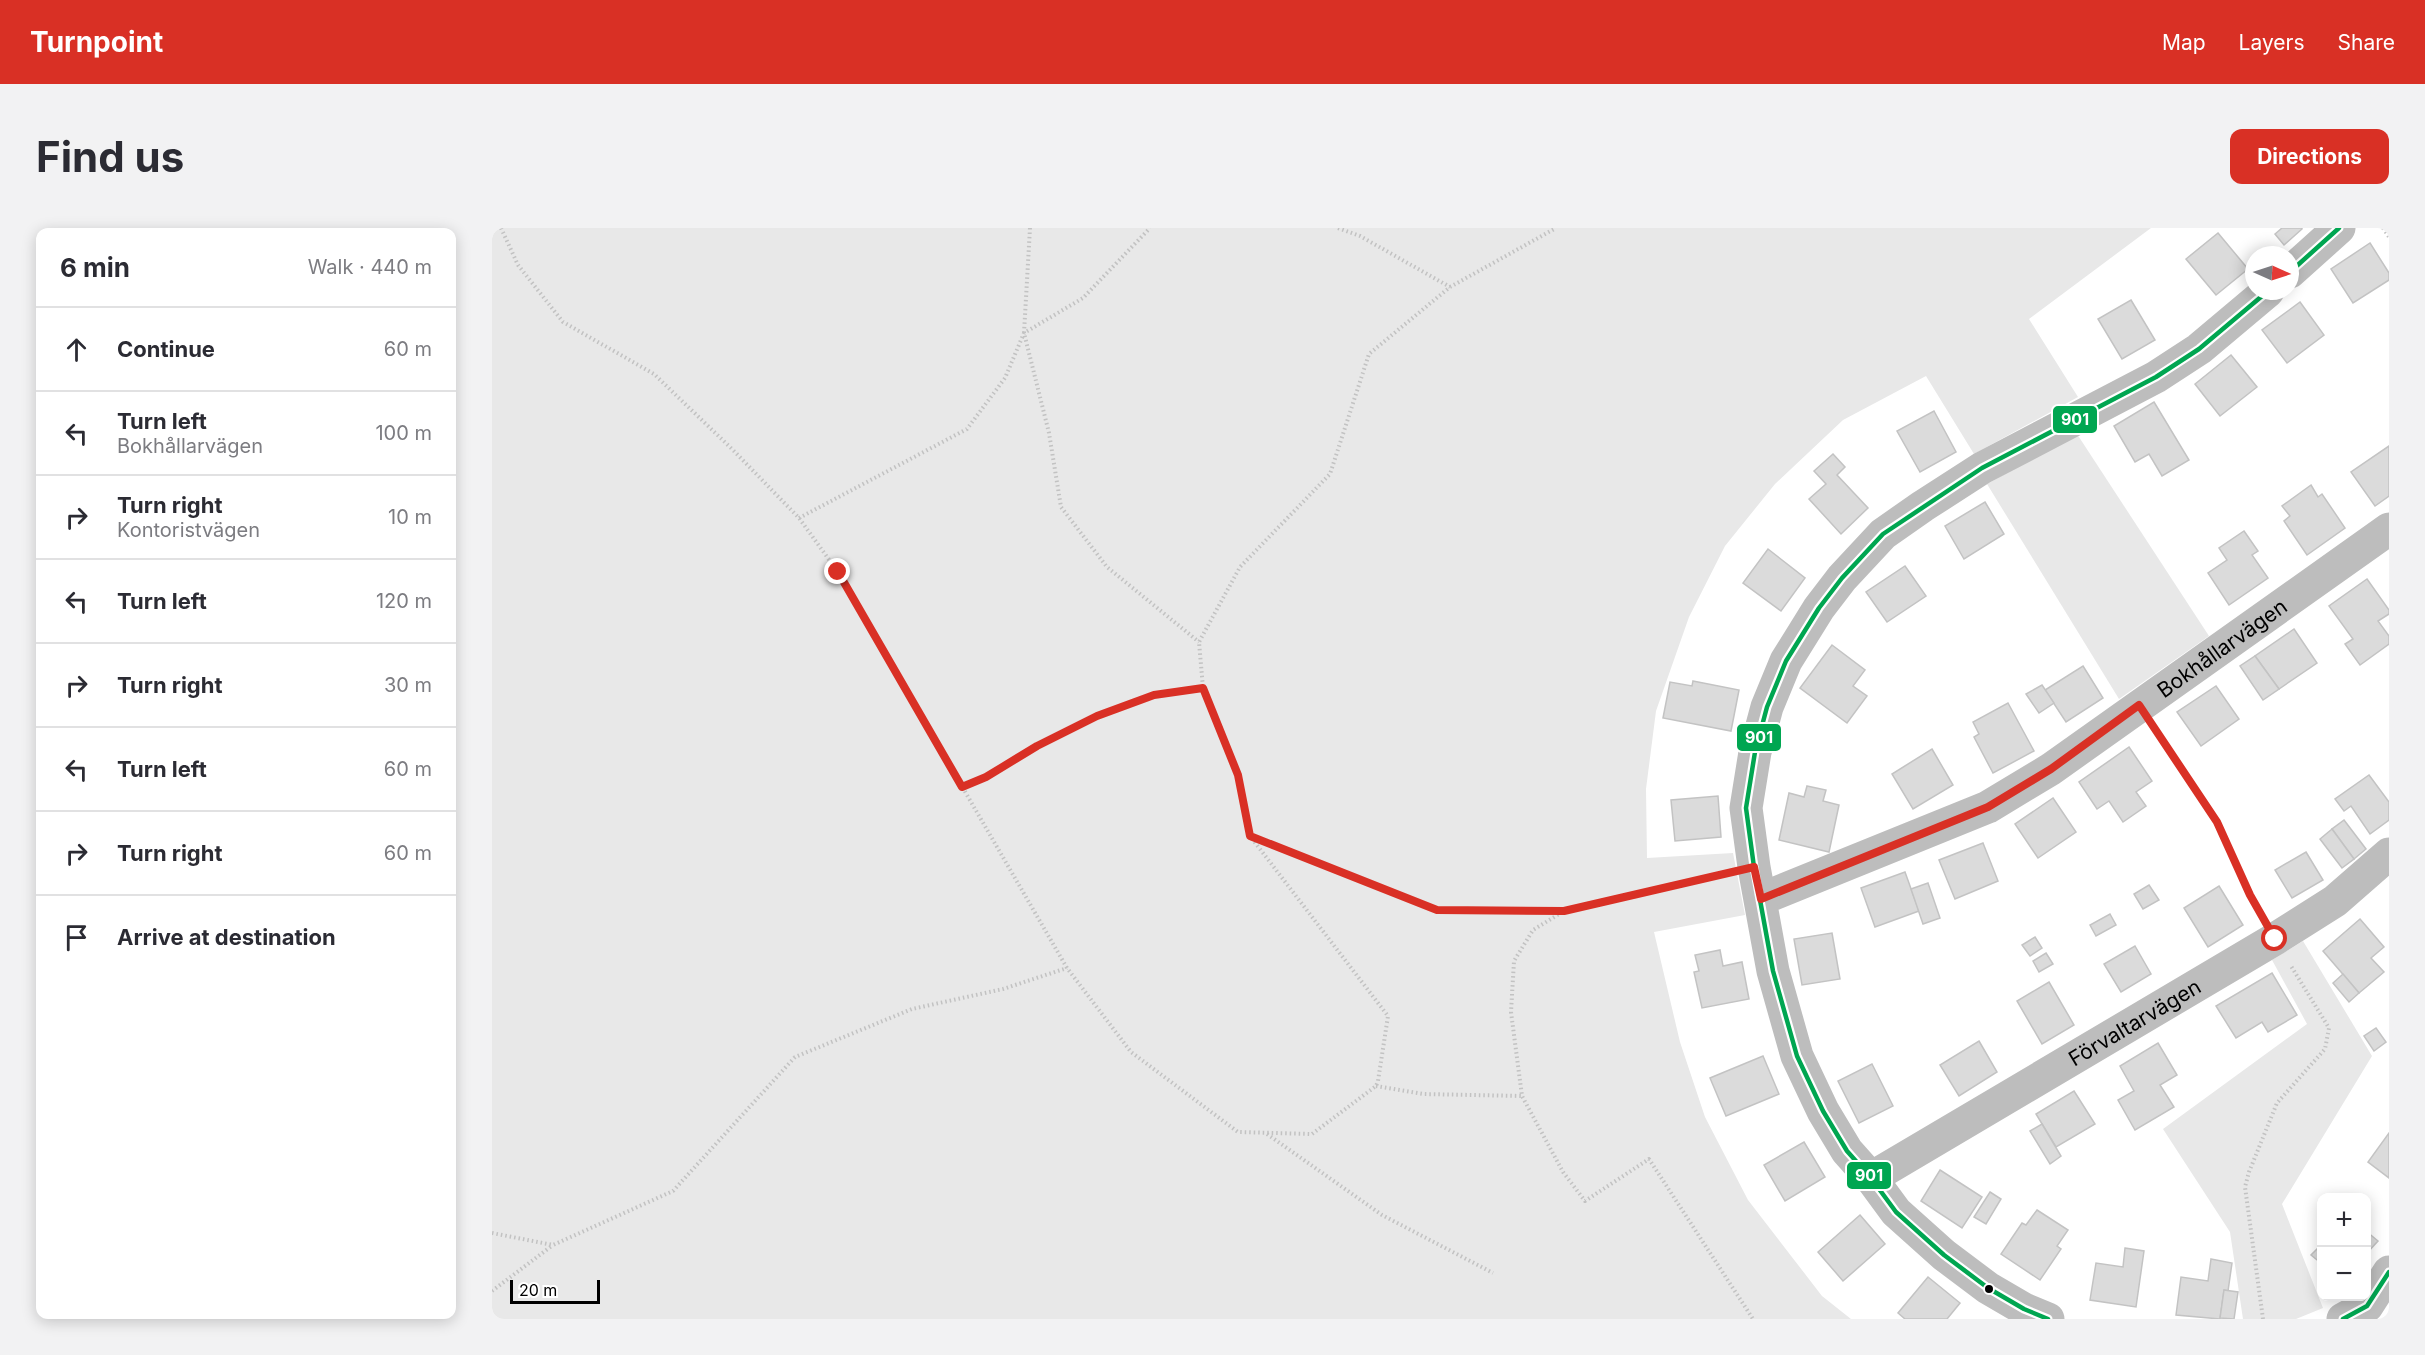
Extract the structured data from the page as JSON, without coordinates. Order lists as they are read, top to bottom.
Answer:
{
  "streets": {
    "street": ["Bokhållarvägen", "Förvaltarvägen"]
  },
  "lines": ["transit line 901"],
  "scale_bar": "20 m",
  "north": "right",
  "page": {
    "header": "Turnpoint",
    "nav": ["Map", "Layers", "Share"],
    "buttons": "Directions",
    "title": "Find us",
    "heading": ["6 min", "Walk · 440 m"],
    "list": [
      ["Continue", "60 m"],
      ["Turn left", "Bokhållarvägen", "100 m"],
      ["Turn right", "Kontoristvägen", "10 m"],
      ["Turn left", "120 m"],
      ["Turn right", "30 m"],
      ["Turn left", "60 m"],
      ["Turn right", "60 m"],
      "Arrive at destination"
    ],
    "map_buttons": ["+", "−"],
    "scale": "20 m"
  }
}
